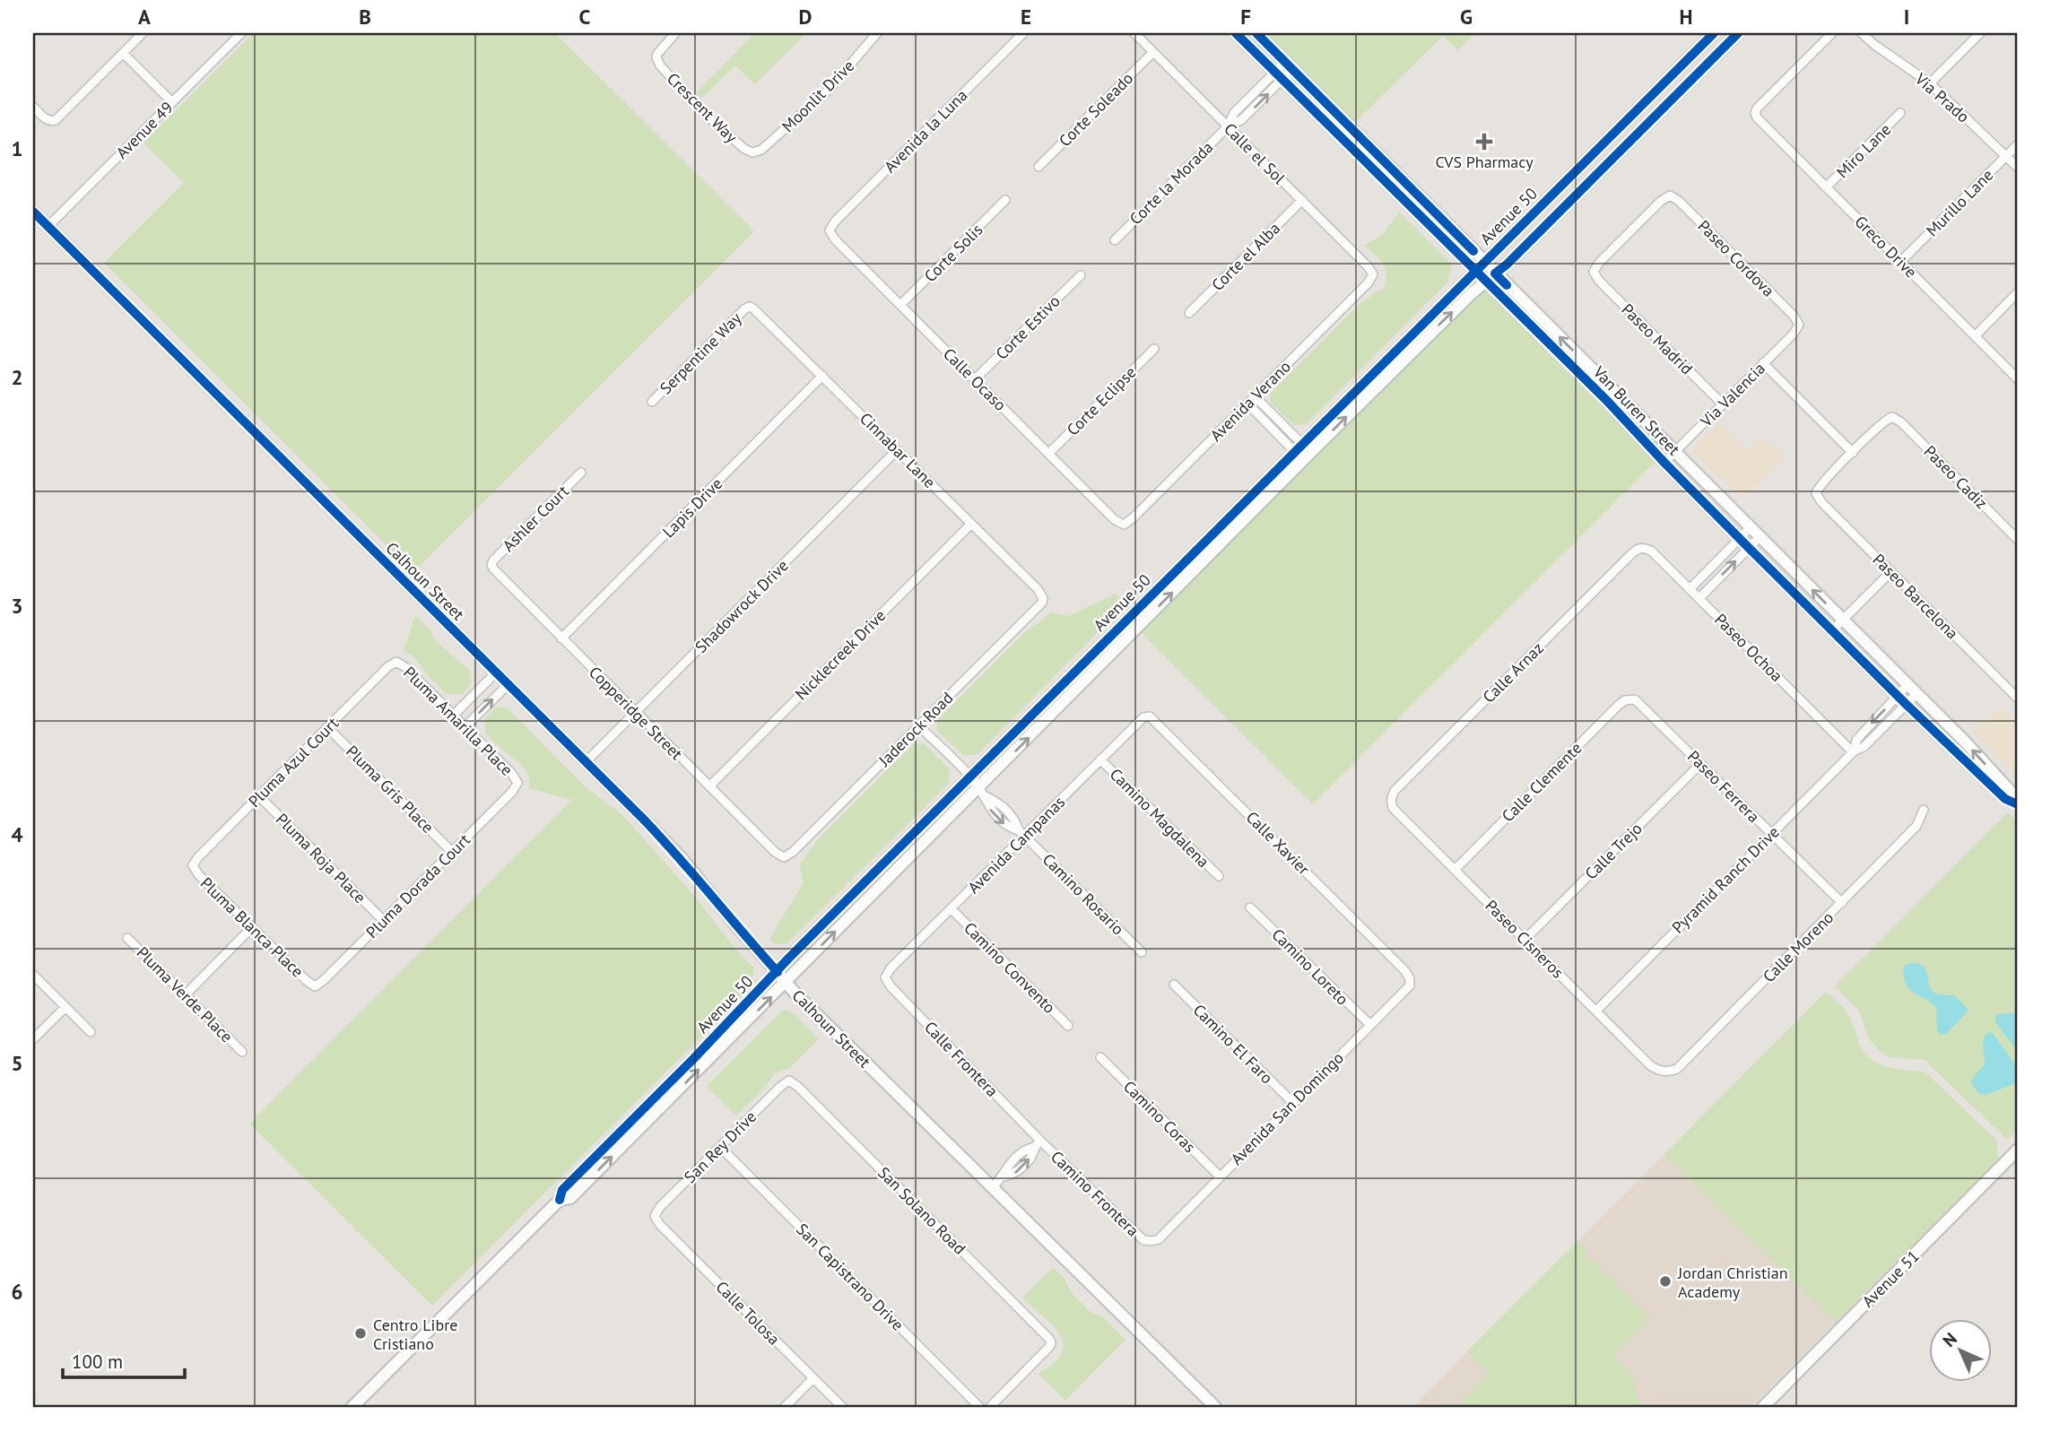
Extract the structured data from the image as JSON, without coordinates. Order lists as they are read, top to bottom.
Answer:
{
  "streets": {
    "street": [
      "Moonlit Drive",
      "Via Prado",
      "Crescent Way",
      "Corte Soleado",
      "Avenue 49",
      "Avenida la Luna",
      "Miro Lane",
      "Calle el Sol",
      "Corte la Morada",
      "Murillo Lane",
      "Avenue 50",
      "Greco Drive",
      "Corte Solis",
      "Corte el Alba",
      "Paseo Cordova",
      "Corte Estivo",
      "Paseo Madrid",
      "Serpentine Way",
      "Calle Ocaso",
      "Via Valencia",
      "Corte Eclipse",
      "Avenida Verano",
      "Van Buren Street",
      "Cinnabar Lane",
      "Paseo Cadiz",
      "Lapis Drive",
      "Ashler Court",
      "Calhoun Street",
      "Paseo Barcelona",
      "Shadowrock Drive",
      "Paseo Ochoa",
      "Nicklecreek Drive",
      "Calle Arnaz",
      "Copperidge Street",
      "Pluma Amarilla Place",
      "Jaderock Road",
      "Pluma Azul Court",
      "Calle Clemente",
      "Paseo Ferrera",
      "Pluma Gris Place",
      "Camino Magdalena",
      "Calle Xavier",
      "Avenida Campanas",
      "Calle Trejo",
      "Pluma Roja Place",
      "Pyramid Ranch Drive",
      "Pluma Dorada Court",
      "Camino Rosario",
      "Pluma Blanca Place",
      "Paseo Cisneros",
      "Calle Moreno",
      "Camino Loreto",
      "Camino Convento",
      "Pluma Verde Place",
      "Camino El Faro",
      "Calle Frontera",
      "Avenida San Domingo",
      "Camino Coras",
      "San Rey Drive",
      "Camino Frontera",
      "San Solano Road",
      "San Capistrano Drive",
      "Avenue 51",
      "Calle Tolosa"
    ]
  },
  "crossings": [
    ["Moonlit Drive", "Crescent Way"],
    ["Via Prado", "Murillo Lane"],
    ["Corte Soleado", "Calle el Sol"],
    ["Avenue 49", "Calhoun Street"],
    ["Avenida la Luna", "Calle Ocaso"],
    ["Miro Lane", "Greco Drive"],
    ["Calle el Sol", "Corte la Morada"],
    ["Calle el Sol", "Corte el Alba"],
    ["Calle el Sol", "Avenida Verano"],
    ["Corte la Morada", "Van Buren Street"],
    ["Murillo Lane", "Greco Drive"],
    ["Avenue 50", "Van Buren Street"],
    ["Avenue 50", "Calhoun Street"],
    ["Avenue 50", "Camino Rosario"],
    ["Corte Solis", "Calle Ocaso"],
    ["Paseo Cordova", "Paseo Madrid"],
    ["Paseo Cordova", "Via Valencia"],
    ["Corte Estivo", "Calle Ocaso"],
    ["Paseo Madrid", "Via Valencia"],
    ["Serpentine Way", "Cinnabar Lane"],
    ["Calle Ocaso", "Corte Eclipse"],
    ["Calle Ocaso", "Avenida Verano"],
    ["Via Valencia", "Van Buren Street"],
    ["Van Buren Street", "Pyramid Ranch Drive"],
    ["Cinnabar Lane", "Lapis Drive"],
    ["Cinnabar Lane", "Shadowrock Drive"],
    ["Cinnabar Lane", "Nicklecreek Drive"],
    ["Cinnabar Lane", "Jaderock Road"],
    ["Paseo Cadiz", "Paseo Barcelona"],
    ["Lapis Drive", "Copperidge Street"],
    ["Ashler Court", "Copperidge Street"],
    ["Calhoun Street", "Shadowrock Drive"],
    ["Shadowrock Drive", "Copperidge Street"],
    ["Paseo Ochoa", "Calle Arnaz"],
    ["Paseo Ochoa", "Pyramid Ranch Drive"],
    ["Nicklecreek Drive", "Copperidge Street"],
    ["Calle Arnaz", "Paseo Cisneros"],
    ["Copperidge Street", "Jaderock Road"],
    ["Pluma Amarilla Place", "Pluma Azul Court"],
    ["Pluma Amarilla Place", "Pluma Dorada Court"],
    ["Jaderock Road", "Camino Rosario"],
    ["Pluma Azul Court", "Pluma Gris Place"],
    ["Pluma Azul Court", "Pluma Roja Place"],
    ["Pluma Azul Court", "Pluma Blanca Place"],
    ["Calle Clemente", "Paseo Ferrera"],
    ["Calle Clemente", "Paseo Cisneros"],
    ["Paseo Ferrera", "Calle Trejo"],
    ["Paseo Ferrera", "Pyramid Ranch Drive"],
    ["Paseo Ferrera", "Calle Moreno"],
    ["Pluma Gris Place", "Pluma Dorada Court"],
    ["Camino Magdalena", "Avenida Campanas"],
    ["Calle Xavier", "Avenida Campanas"],
    ["Calle Xavier", "Avenida San Domingo"],
    ["Avenida Campanas", "Camino Rosario"],
    ["Avenida Campanas", "Camino Convento"],
    ["Avenida Campanas", "Calle Frontera"],
    ["Calle Trejo", "Paseo Cisneros"],
    ["Pluma Roja Place", "Pluma Dorada Court"],
    ["Pyramid Ranch Drive", "Paseo Cisneros"],
    ["Pluma Dorada Court", "Pluma Blanca Place"],
    ["Paseo Cisneros", "Calle Moreno"],
    ["Camino Loreto", "Avenida San Domingo"],
    ["Camino El Faro", "Avenida San Domingo"],
    ["Calle Frontera", "Camino Frontera"],
    ["Avenida San Domingo", "Camino Coras"],
    ["Avenida San Domingo", "Camino Frontera"],
    ["San Rey Drive", "San Solano Road"],
    ["San Rey Drive", "San Capistrano Drive"],
    ["San Rey Drive", "Calle Tolosa"]
  ],
  "places": {
    "health": ["CVS Pharmacy"],
    "other": ["Jordan Christian Academy", "Centro Libre Cristiano"]
  },
  "scale_bar": "100 m",
  "north": "top left",
  "grid": {
    "columns": [
      "A",
      "B",
      "C",
      "D",
      "E",
      "F",
      "G",
      "H",
      "I"
    ],
    "rows": [
      "1",
      "2",
      "3",
      "4",
      "5",
      "6"
    ]
  }
}
